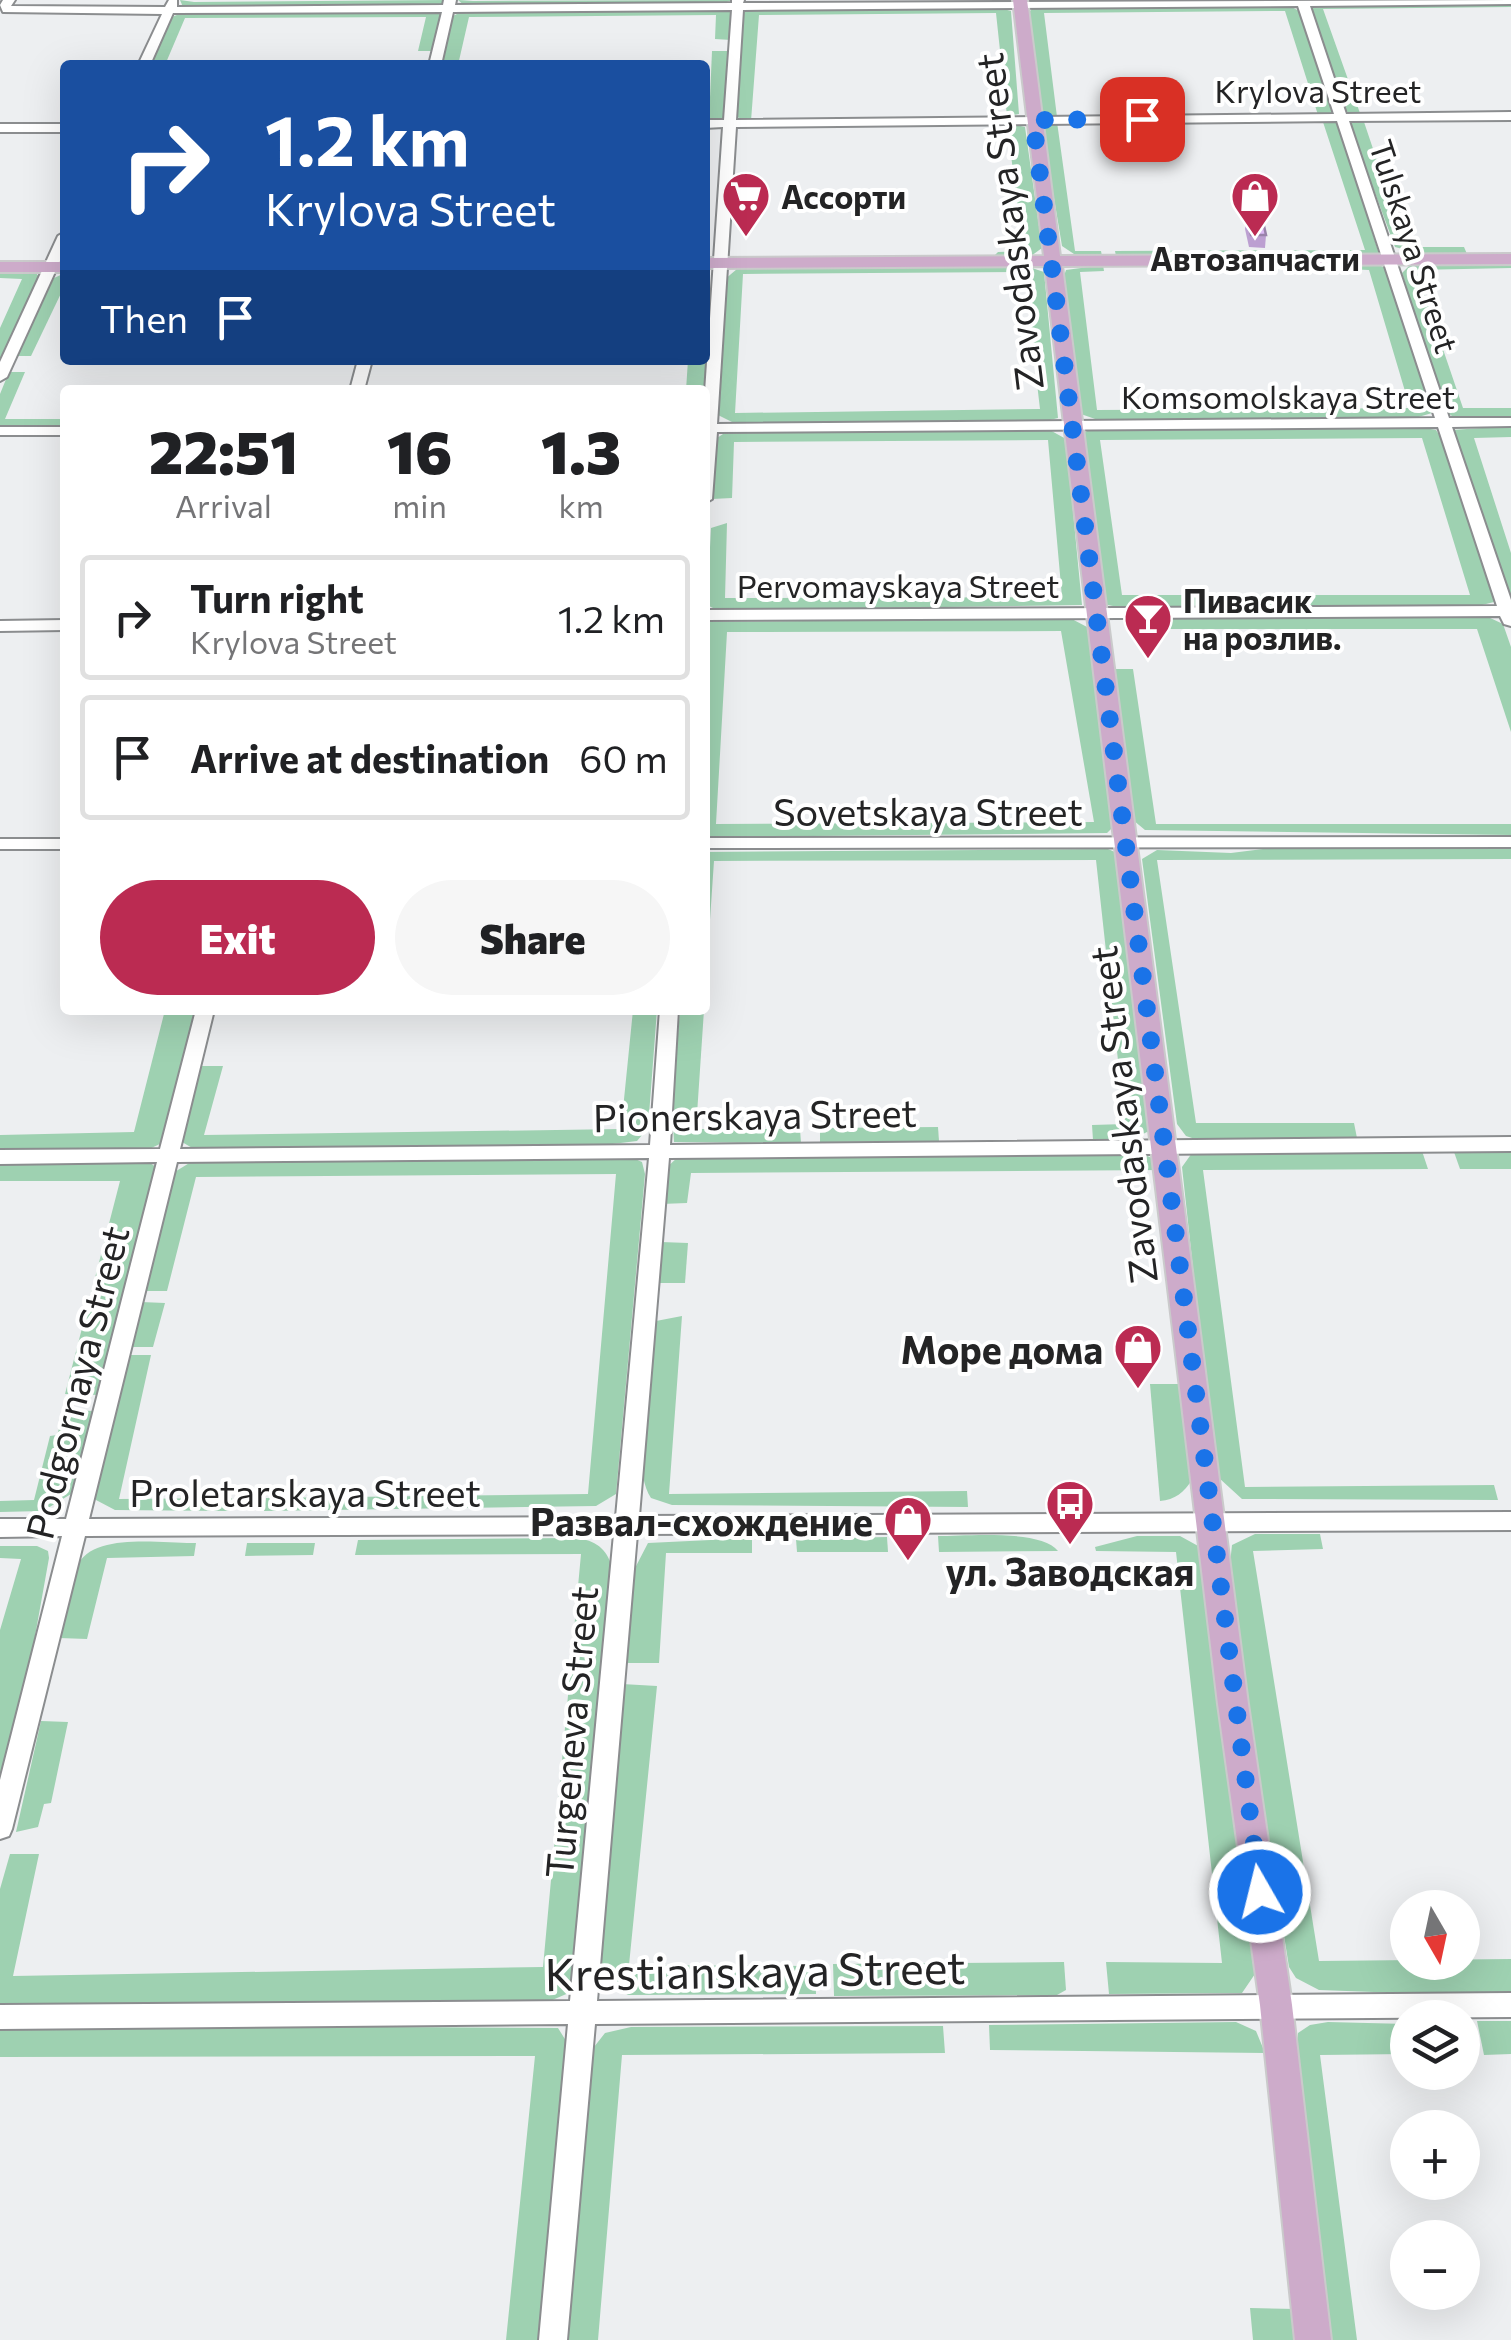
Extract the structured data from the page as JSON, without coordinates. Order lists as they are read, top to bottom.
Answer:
{
  "streets": {
    "main road": ["Zavodaskaya Street"],
    "street": [
      "Krylova Street",
      "Tulskaya Street",
      "Komsomolskaya Street",
      "Pervomayskaya Street",
      "Sovetskaya Street",
      "Pionerskaya Street",
      "Podgornaya Street",
      "Proletarskaya Street",
      "Turgeneva Street",
      "Krestianskaya Street"
    ]
  },
  "crossings": [
    ["Krylova Street", "Zavodaskaya Street"],
    ["Krylova Street", "Tulskaya Street"],
    ["Zavodaskaya Street", "Komsomolskaya Street"],
    ["Zavodaskaya Street", "Pervomayskaya Street"],
    ["Zavodaskaya Street", "Sovetskaya Street"],
    ["Zavodaskaya Street", "Pionerskaya Street"],
    ["Zavodaskaya Street", "Proletarskaya Street"],
    ["Zavodaskaya Street", "Krestianskaya Street"],
    ["Tulskaya Street", "Komsomolskaya Street"],
    ["Tulskaya Street", "Pervomayskaya Street"],
    ["Pionerskaya Street", "Podgornaya Street"],
    ["Pionerskaya Street", "Turgeneva Street"],
    ["Podgornaya Street", "Proletarskaya Street"],
    ["Proletarskaya Street", "Turgeneva Street"],
    ["Turgeneva Street", "Krestianskaya Street"]
  ],
  "places": {
    "supermarket": ["Ассорти"],
    "shop": ["Автозапчасти", "Море дома", "Развал-схождение"],
    "bar": ["Пивасик на розлив."],
    "bus stop": ["ул. Заводская"]
  },
  "north": "bottom",
  "page": {
    "turn": ["1.2 km", "Krylova Street"],
    "then": "Then",
    "eta": [
      "22:51",
      "Arrival",
      "16",
      "min",
      "1.3",
      "km"
    ],
    "list": [
      {
        "name": "Turn right",
        "note": "Krylova Street",
        "value": "1.2 km"
      },
      {
        "name": "Arrive at destination",
        "value": "60 m"
      }
    ],
    "buttons": ["Exit", "Share"],
    "map_buttons": ["+", "−"]
  }
}
